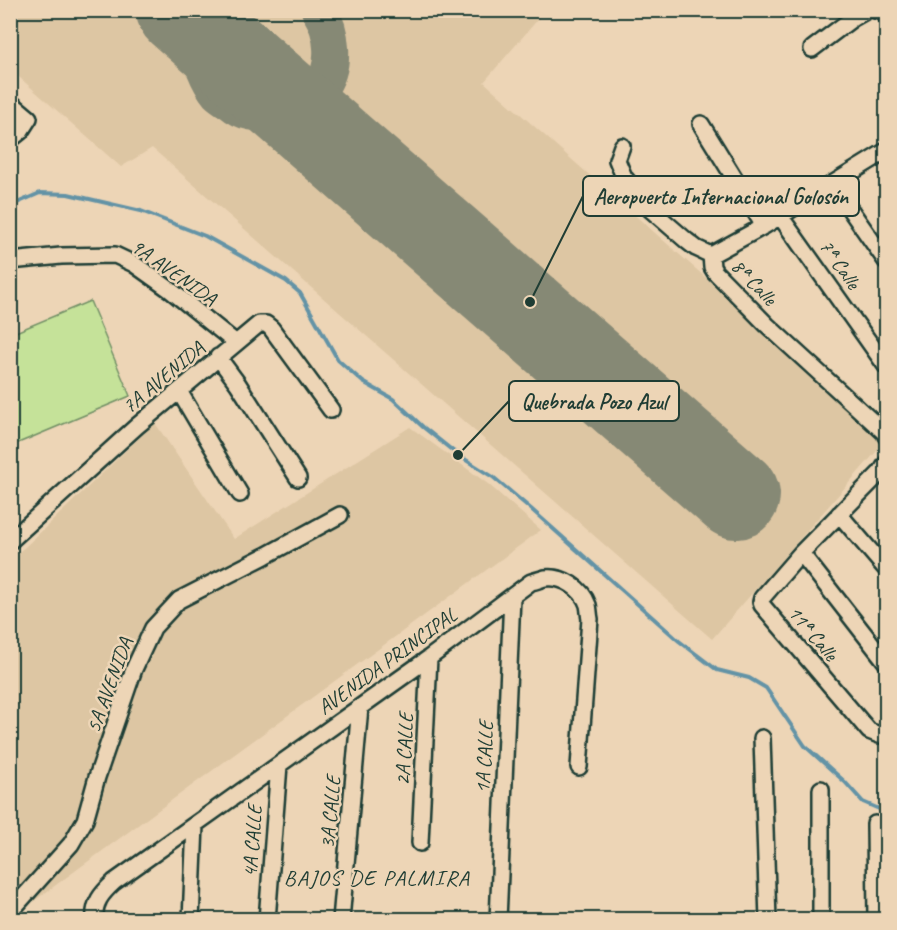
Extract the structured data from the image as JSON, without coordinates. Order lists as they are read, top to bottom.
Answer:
{
  "streets": {
    "street": [
      "7ª Calle",
      "9A AVENIDA",
      "8ª Calle",
      "7A AVENIDA",
      "11ª Calle",
      "AVENIDA PRINCIPAL",
      "5A AVENIDA",
      "2A CALLE",
      "1A CALLE",
      "3A CALLE",
      "4A CALLE"
    ]
  },
  "crossings": [
    ["9A AVENIDA", "7A AVENIDA"],
    ["AVENIDA PRINCIPAL", "2A CALLE"],
    ["AVENIDA PRINCIPAL", "1A CALLE"],
    ["AVENIDA PRINCIPAL", "3A CALLE"],
    ["AVENIDA PRINCIPAL", "4A CALLE"]
  ],
  "districts": ["BAJOS DE PALMIRA"],
  "places": ["Aeropuerto Internacional Golosón", "Quebrada Pozo Azul"]
}
